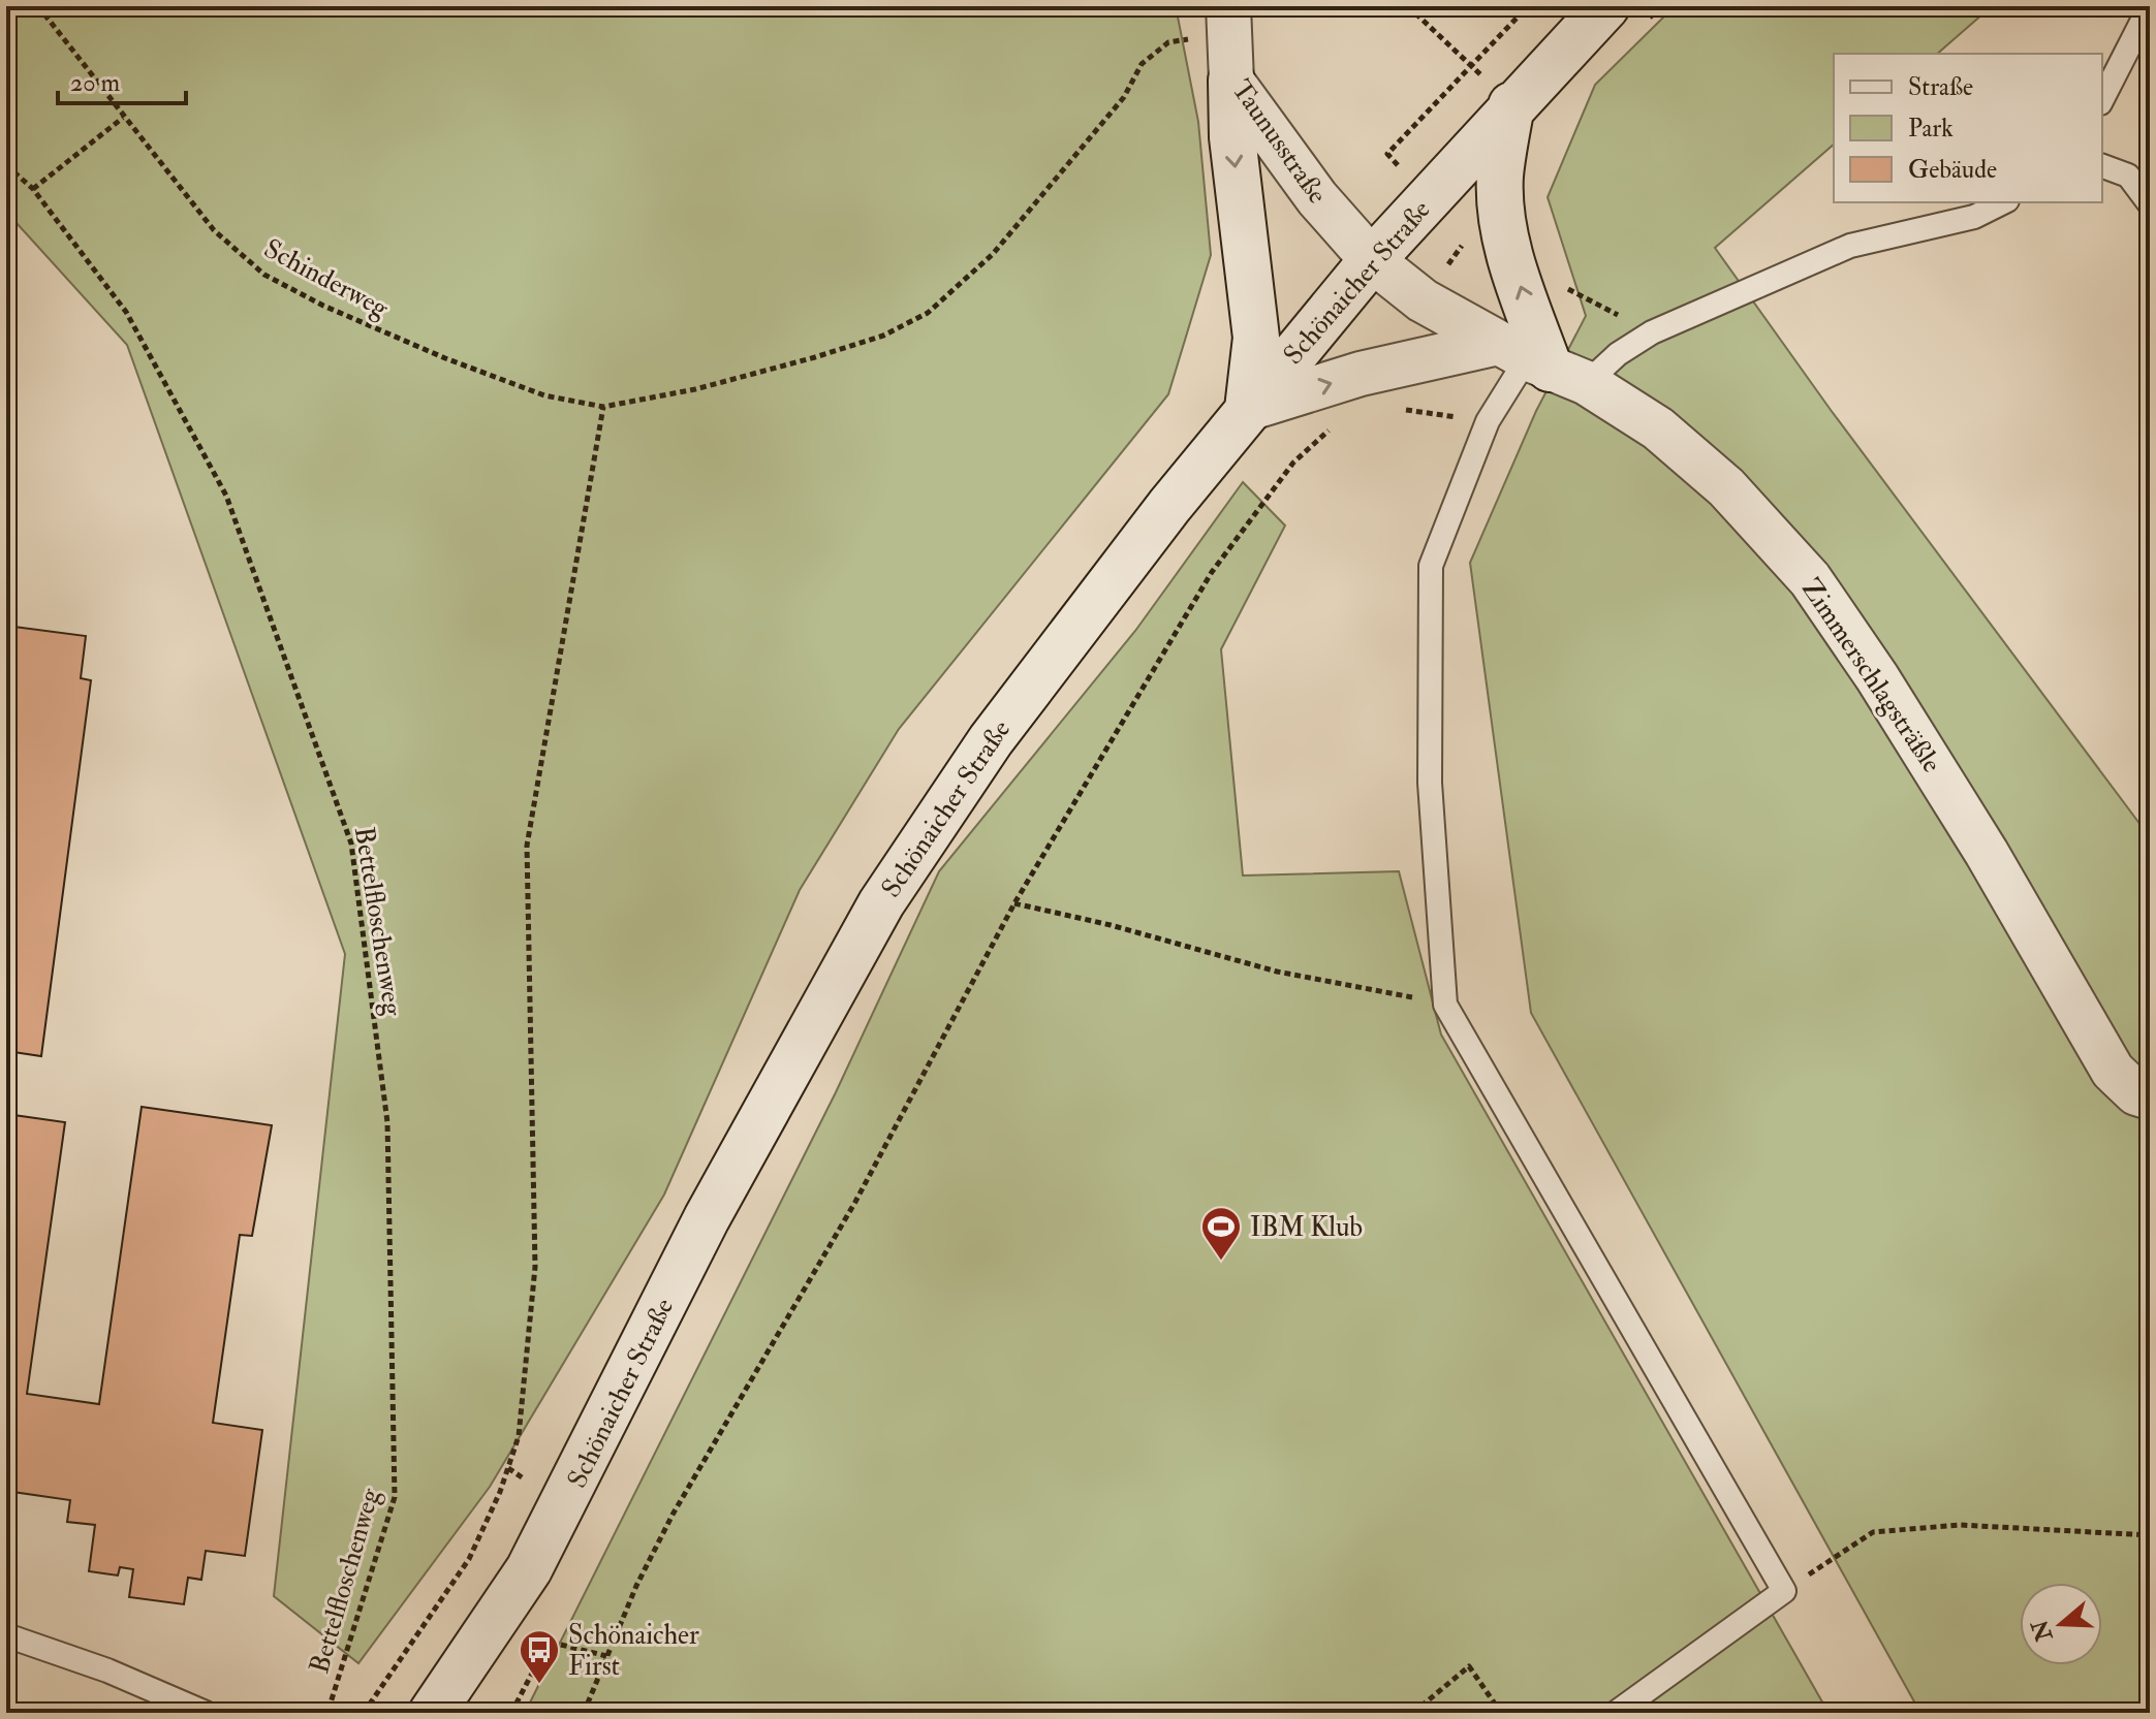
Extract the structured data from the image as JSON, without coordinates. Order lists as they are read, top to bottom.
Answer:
{
  "streets": {
    "main road": ["Schönaicher Straße"],
    "street": ["Taunusstraße", "Zimmerschlagsträßle"],
    "path": ["Schinderweg", "Bettelfloschenweg"]
  },
  "crossings": [
    ["Taunusstraße", "Schönaicher Straße"],
    ["Taunusstraße", "Zimmerschlagsträßle"],
    ["Schönaicher Straße", "Zimmerschlagsträßle"]
  ],
  "places": {
    "sports": ["IBM Klub"],
    "bus stop": ["Schönaicher First"]
  },
  "legend": ["Straße", "Park", "Gebäude"],
  "scale_bar": "20 m",
  "north": "left"
}
